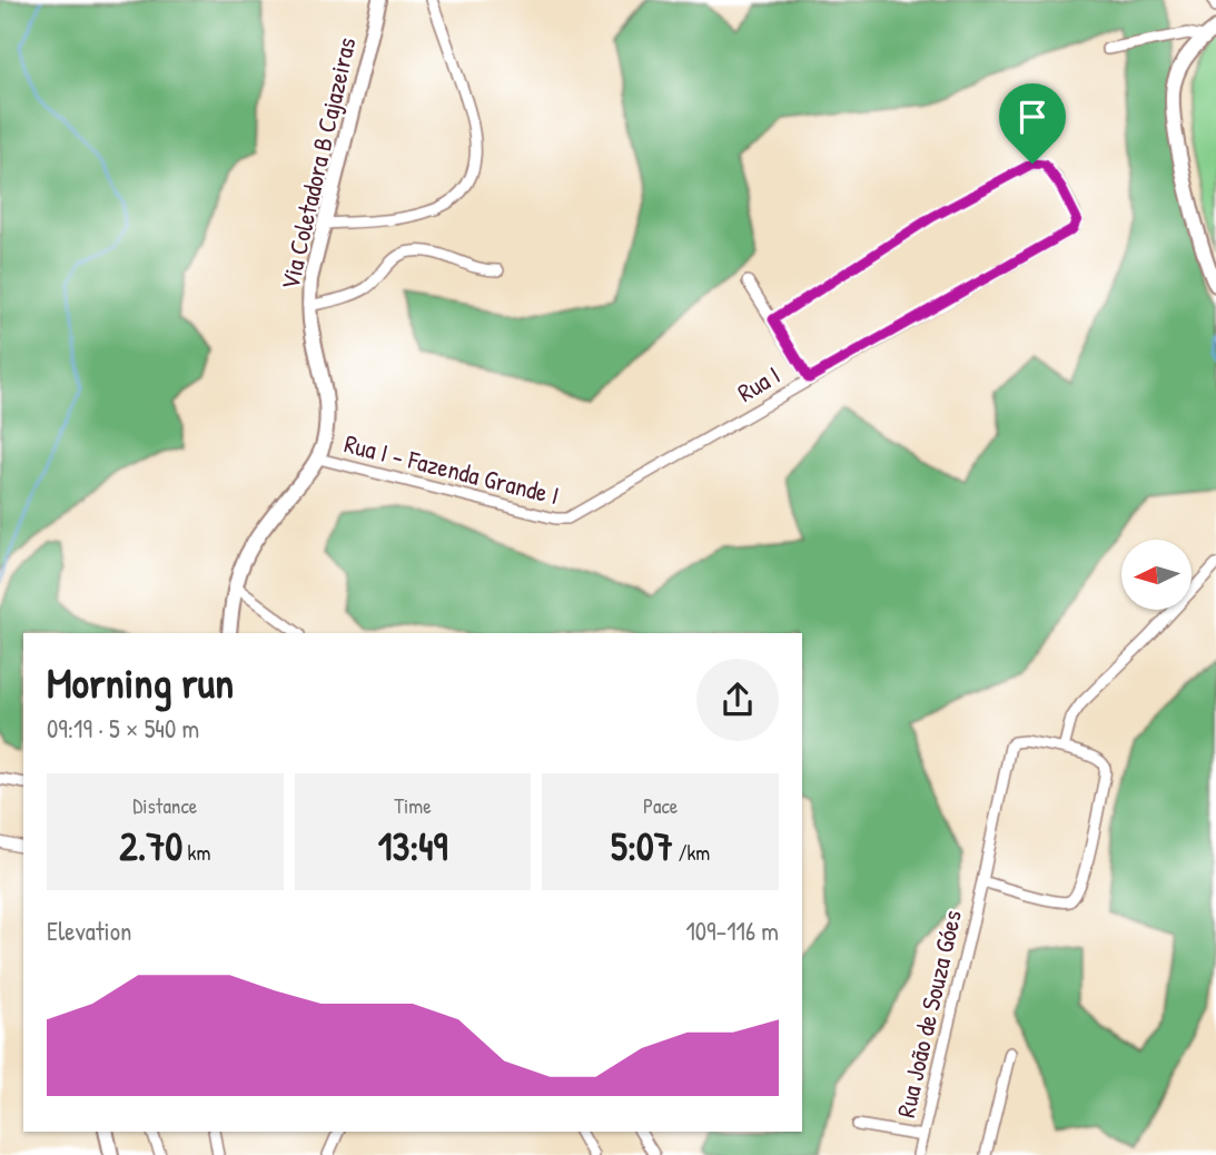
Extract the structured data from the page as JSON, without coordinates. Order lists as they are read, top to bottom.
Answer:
{
  "streets": {
    "main road": ["Via Coletadora B Cajazeiras"],
    "street": ["Rua I", "Rua I - Fazenda Grande I", "Rua João de Souza Góes"]
  },
  "crossings": [
    ["Via Coletadora B Cajazeiras", "Rua I - Fazenda Grande I"],
    ["Rua I", "Rua I - Fazenda Grande I"]
  ],
  "north": "left",
  "page": {
    "heading": ["Morning run", "09:19 · 5 × 540 m"],
    "stats": [
      ["Distance", "2.70 km"],
      ["Time", "13:49"],
      ["Pace", "5:07 /km"]
    ],
    "chart": ["Elevation", "109–116 m"]
  }
}
